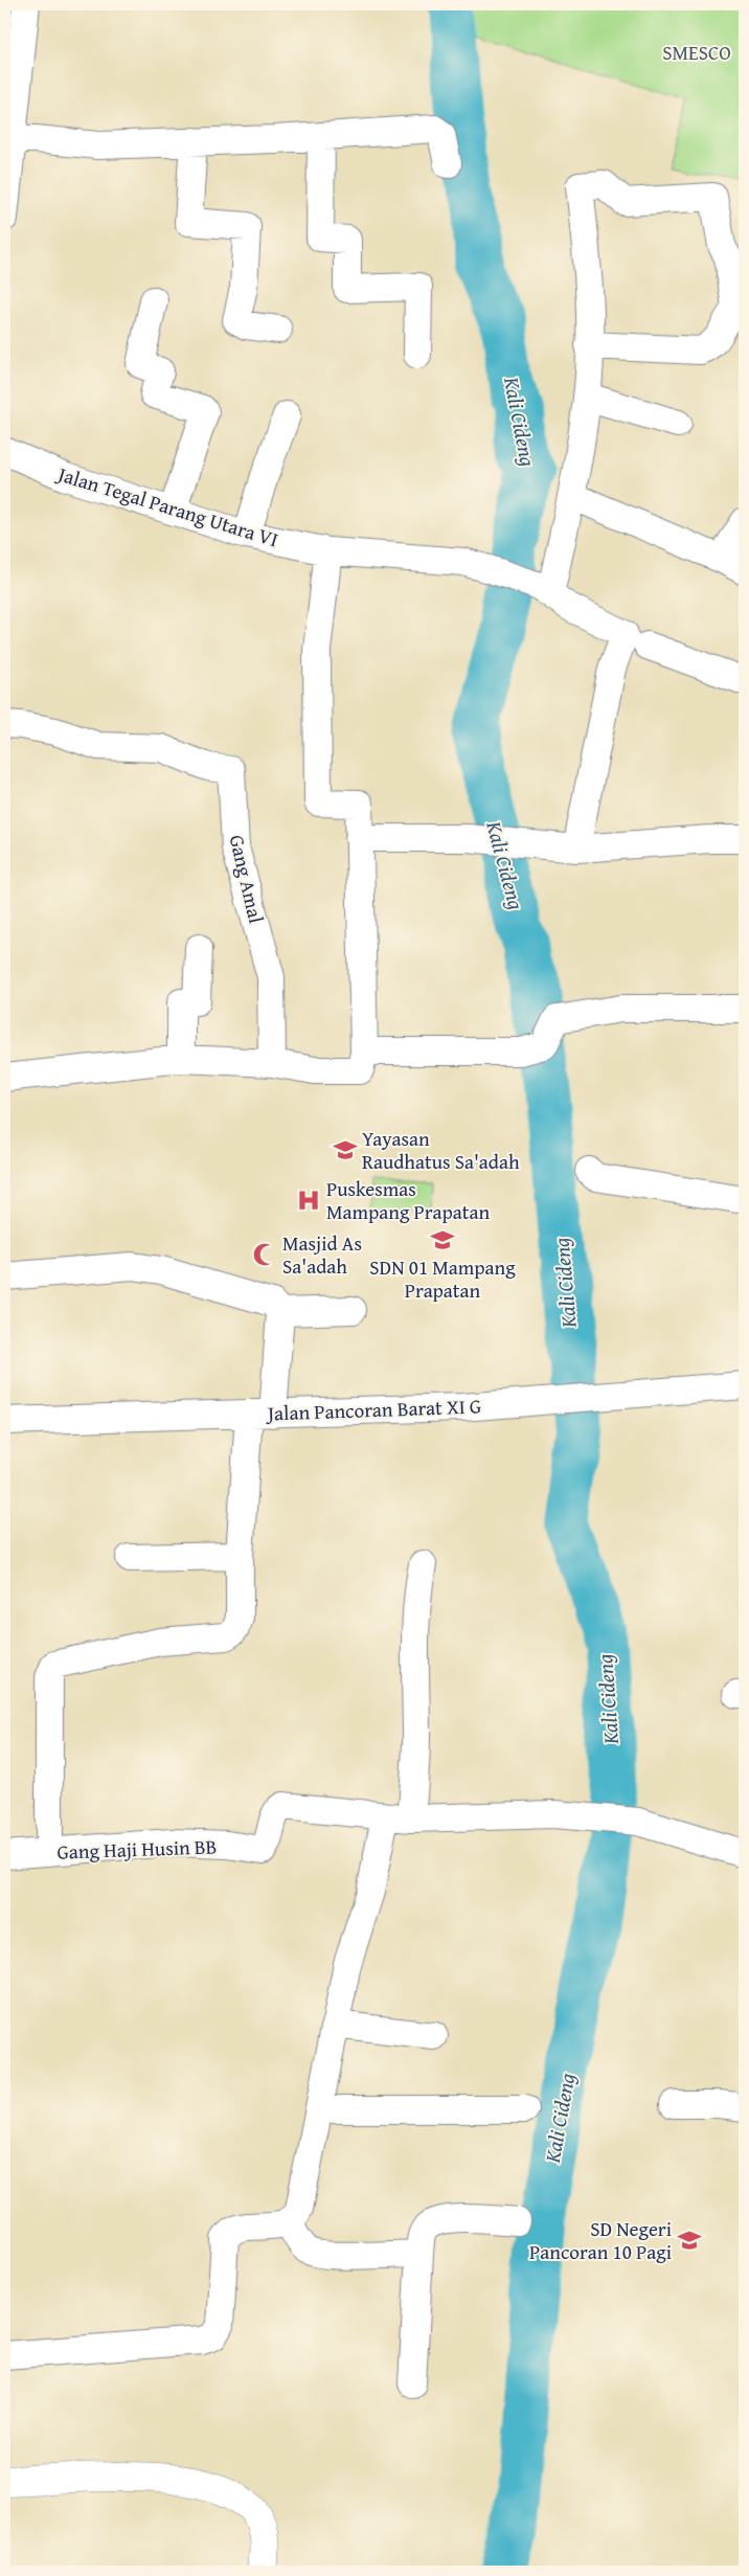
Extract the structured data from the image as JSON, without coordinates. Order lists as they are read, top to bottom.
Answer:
{
  "streets": {
    "street": [
      "Jalan Tegal Parang Utara VI",
      "Gang Amal",
      "Jalan Pancoran Barat XI G",
      "Gang Haji Husin BB"
    ]
  },
  "water": ["Kali Cideng"],
  "parks": ["SMESCO"],
  "places": {
    "school or university": ["Yayasan Raudhatus Sa'adah", "SDN 01 Mampang Prapatan", "SD Negeri Pancoran 10 Pagi"],
    "hospital": ["Puskesmas Mampang Prapatan"],
    "mosque": ["Masjid As Sa'adah"]
  }
}
